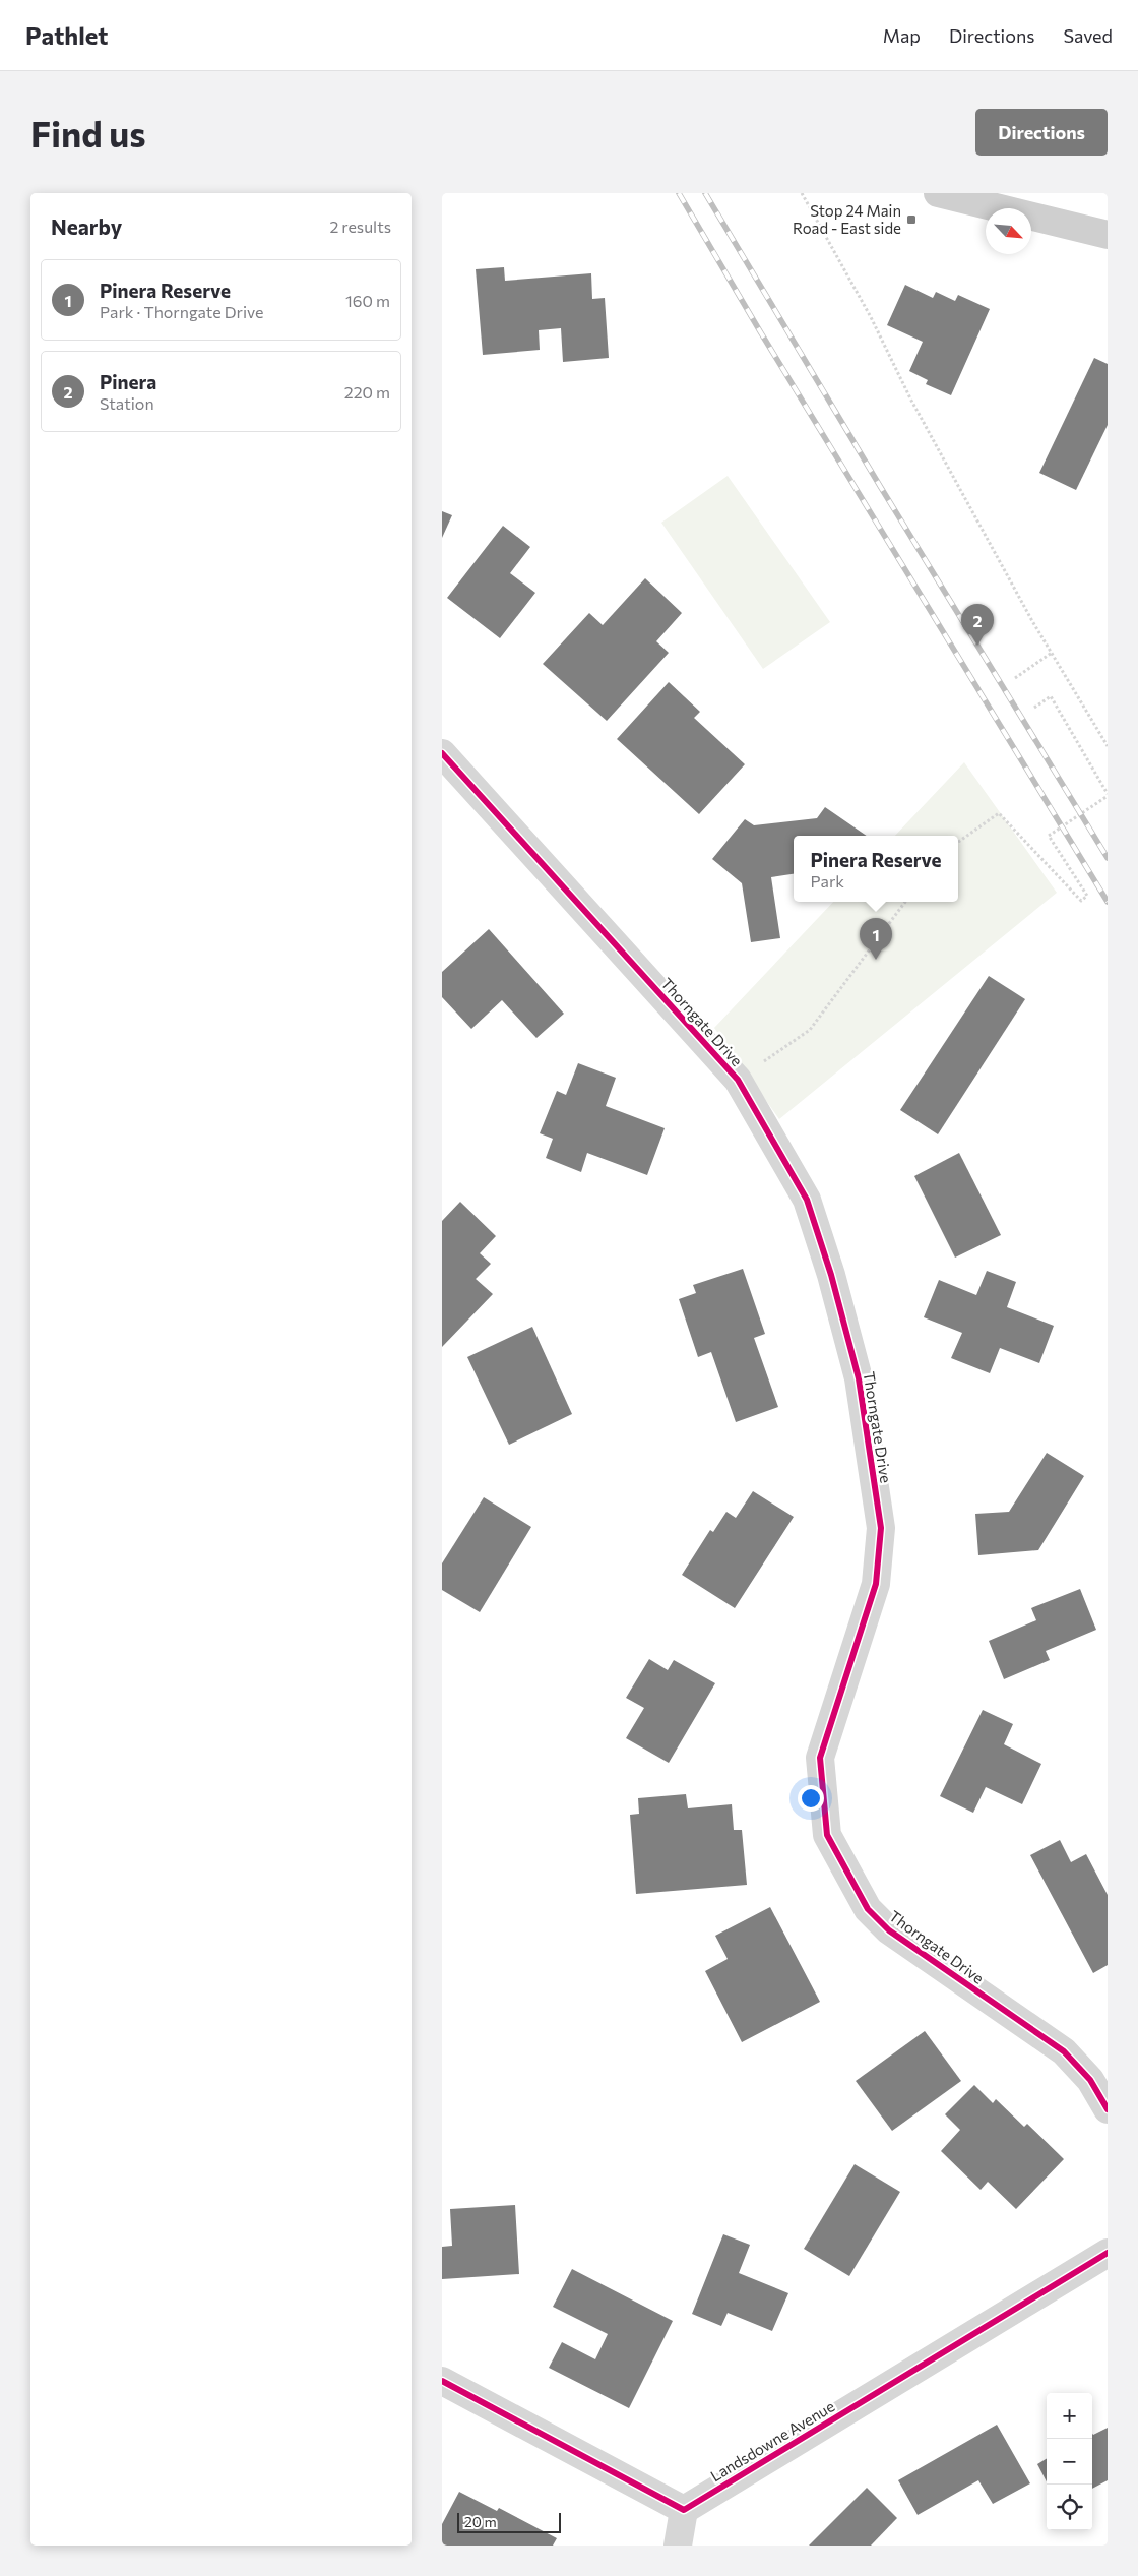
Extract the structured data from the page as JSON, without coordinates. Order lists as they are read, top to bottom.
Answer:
{
  "streets": {
    "street": ["Thorngate Drive", "Landsdowne Avenue"]
  },
  "places": {
    "transit": ["Stop 24 Main Road - East side"]
  },
  "scale_bar": "20 m",
  "north": "bottom right",
  "page": {
    "header": "Pathlet",
    "nav": ["Map", "Directions", "Saved"],
    "buttons": "Directions",
    "title": "Find us",
    "heading": ["Nearby", "2 results"],
    "list": [
      {
        "mark": "1",
        "name": "Pinera Reserve",
        "note": "Park · Thorngate Drive",
        "value": "160 m"
      },
      {
        "mark": "2",
        "name": "Pinera",
        "note": "Station",
        "value": "220 m"
      }
    ],
    "pins": ["2", "1"],
    "popup": ["Pinera Reserve", "Park"],
    "map_buttons": ["+", "−"],
    "scale": "20 m"
  }
}
